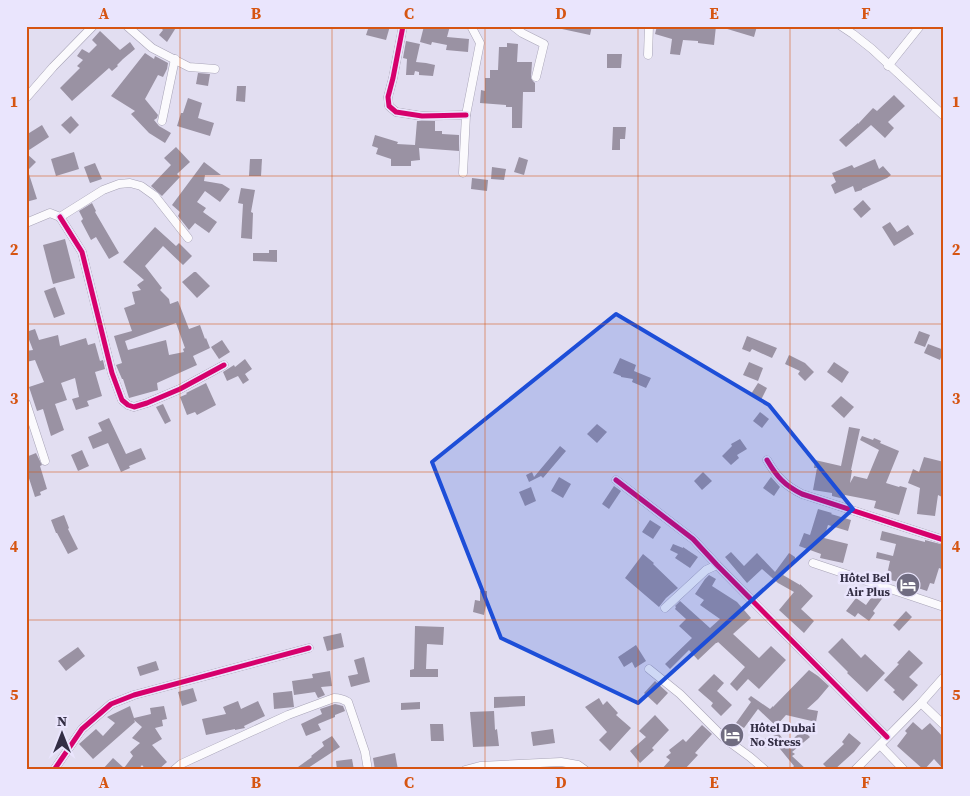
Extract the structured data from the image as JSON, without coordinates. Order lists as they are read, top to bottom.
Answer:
{
  "places": {
    "hotel": ["Hôtel Bel Air Plus", "Hôtel Dubai No Stress"]
  },
  "north": "top",
  "grid": {
    "columns": [
      "A",
      "B",
      "C",
      "D",
      "E",
      "F"
    ],
    "rows": [
      "1",
      "2",
      "3",
      "4",
      "5"
    ]
  }
}
